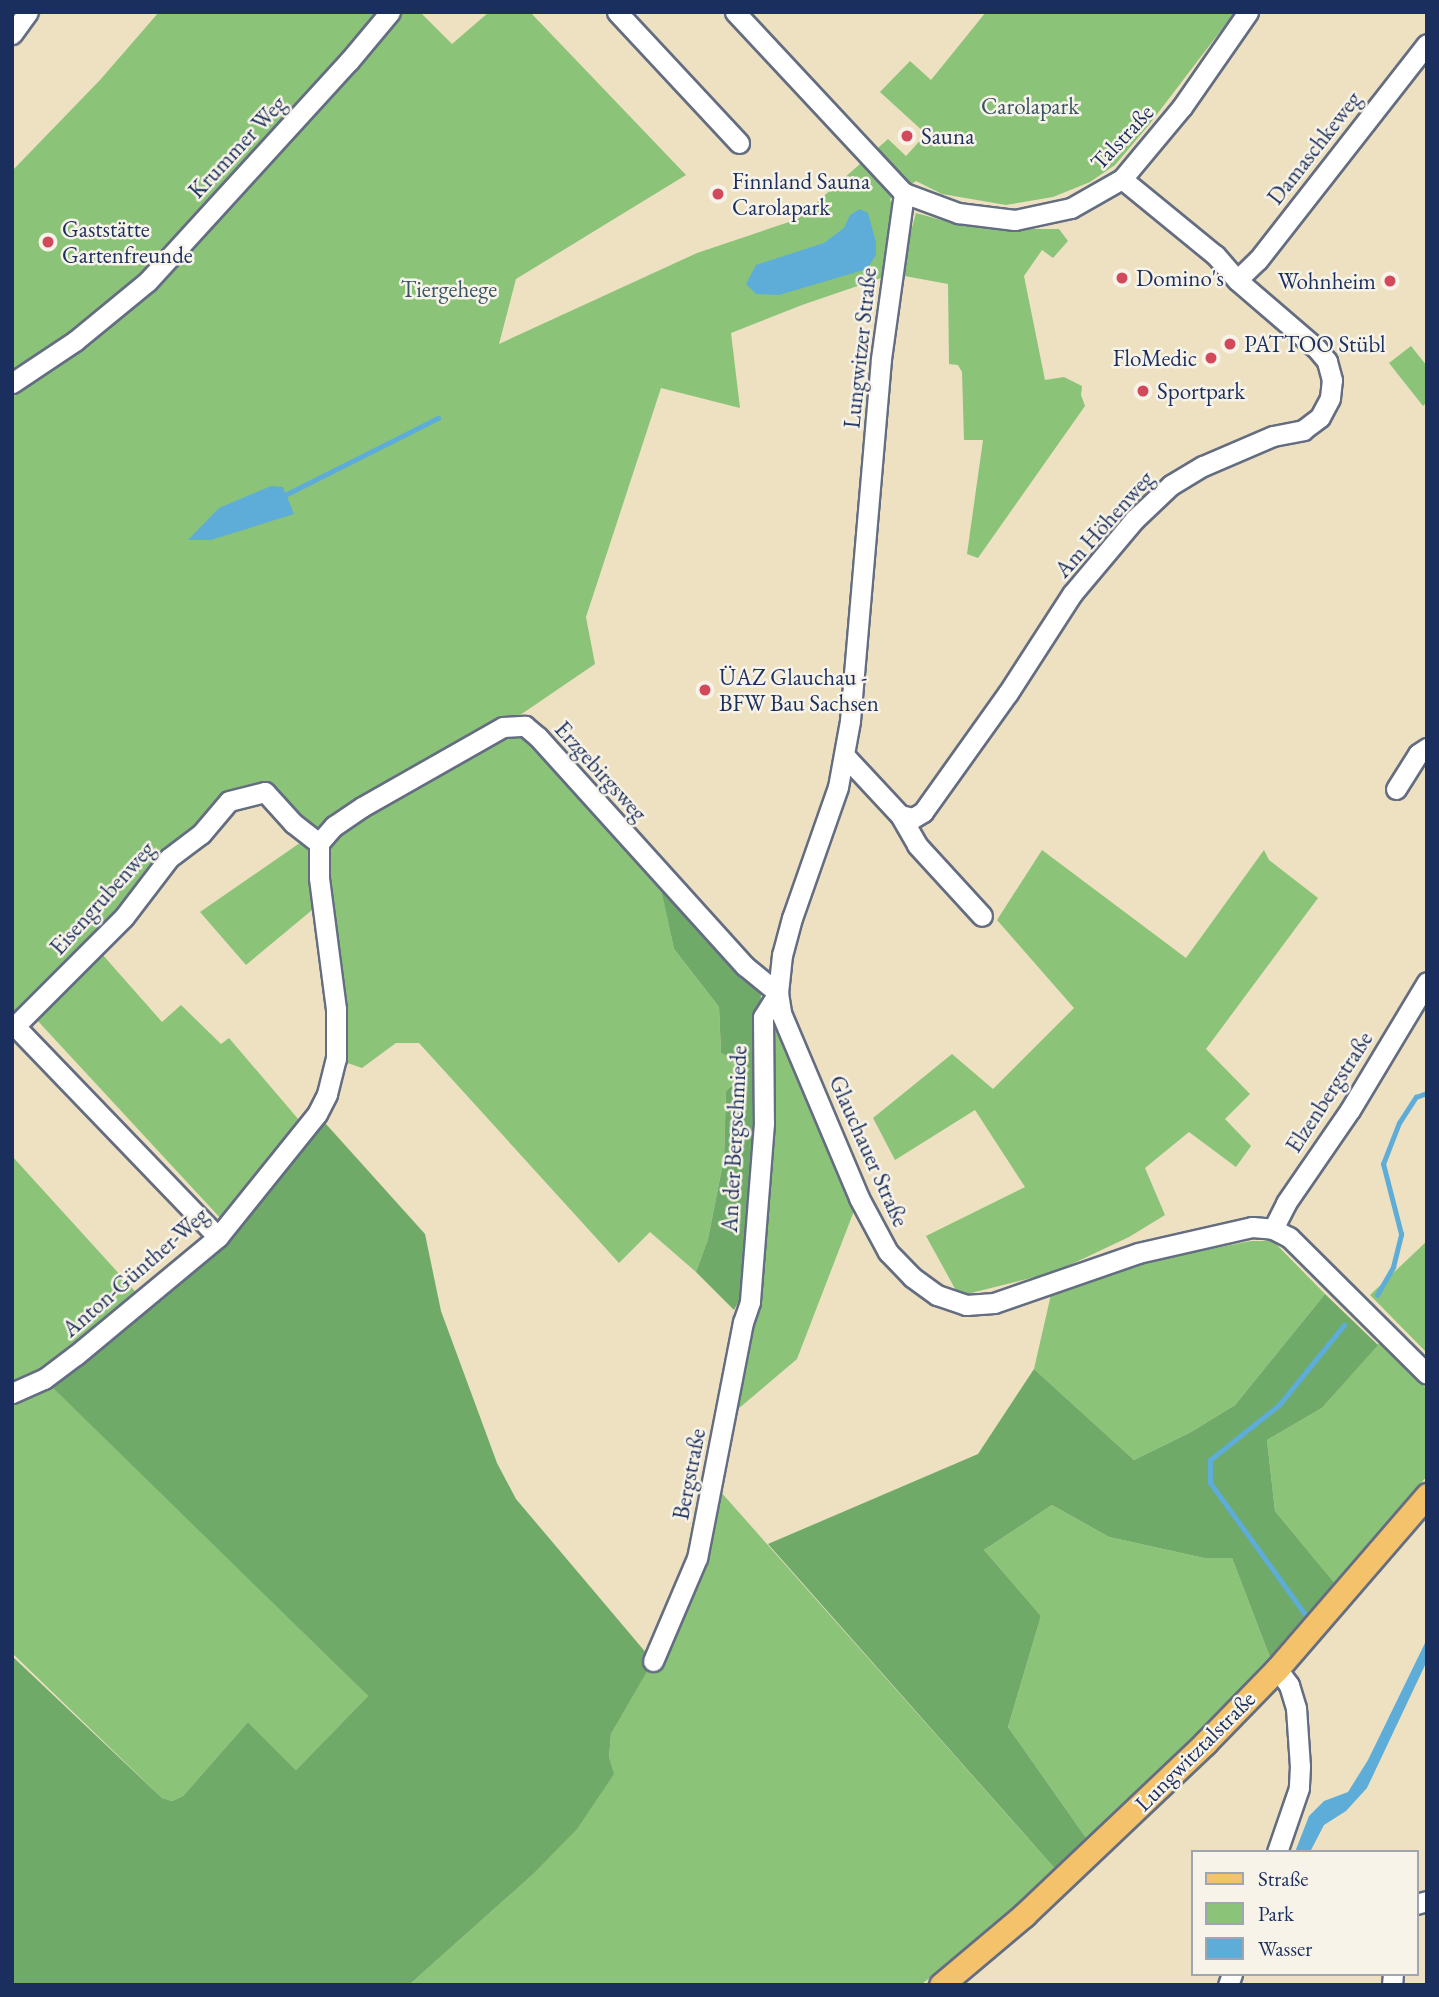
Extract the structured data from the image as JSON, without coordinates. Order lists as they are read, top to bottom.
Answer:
{
  "streets": {
    "main road": ["Lungwitztalstraße"],
    "street": [
      "Talstraße",
      "Krummer Weg",
      "Damaschkeweg",
      "Lungwitzer Straße",
      "Am Höhenweg",
      "Erzgebirgsweg",
      "Eisengrubenweg",
      "Elzenbergstraße",
      "An der Bergschmiede",
      "Glauchauer Straße",
      "Anton-Günther-Weg",
      "Bergstraße"
    ]
  },
  "crossings": [
    ["Talstraße", "Lungwitzer Straße"],
    ["Talstraße", "Am Höhenweg"],
    ["Damaschkeweg", "Am Höhenweg"],
    ["Lungwitzer Straße", "Glauchauer Straße"],
    ["Erzgebirgsweg", "Eisengrubenweg"],
    ["Erzgebirgsweg", "An der Bergschmiede"],
    ["Erzgebirgsweg", "Glauchauer Straße"],
    ["Erzgebirgsweg", "Anton-Günther-Weg"],
    ["Eisengrubenweg", "Anton-Günther-Weg"],
    ["Elzenbergstraße", "Glauchauer Straße"],
    ["An der Bergschmiede", "Glauchauer Straße"],
    ["An der Bergschmiede", "Bergstraße"]
  ],
  "parks": ["Carolapark", "Tiergehege"],
  "places": [
    "Sauna",
    "Finnland Sauna Carolapark",
    "Gaststätte Gartenfreunde",
    "Domino's",
    "Wohnheim",
    "PATTOO Stübl",
    "FloMedic",
    "Sportpark",
    "ÜAZ Glauchau - BFW Bau Sachsen"
  ],
  "legend": ["Straße", "Park", "Wasser"]
}
